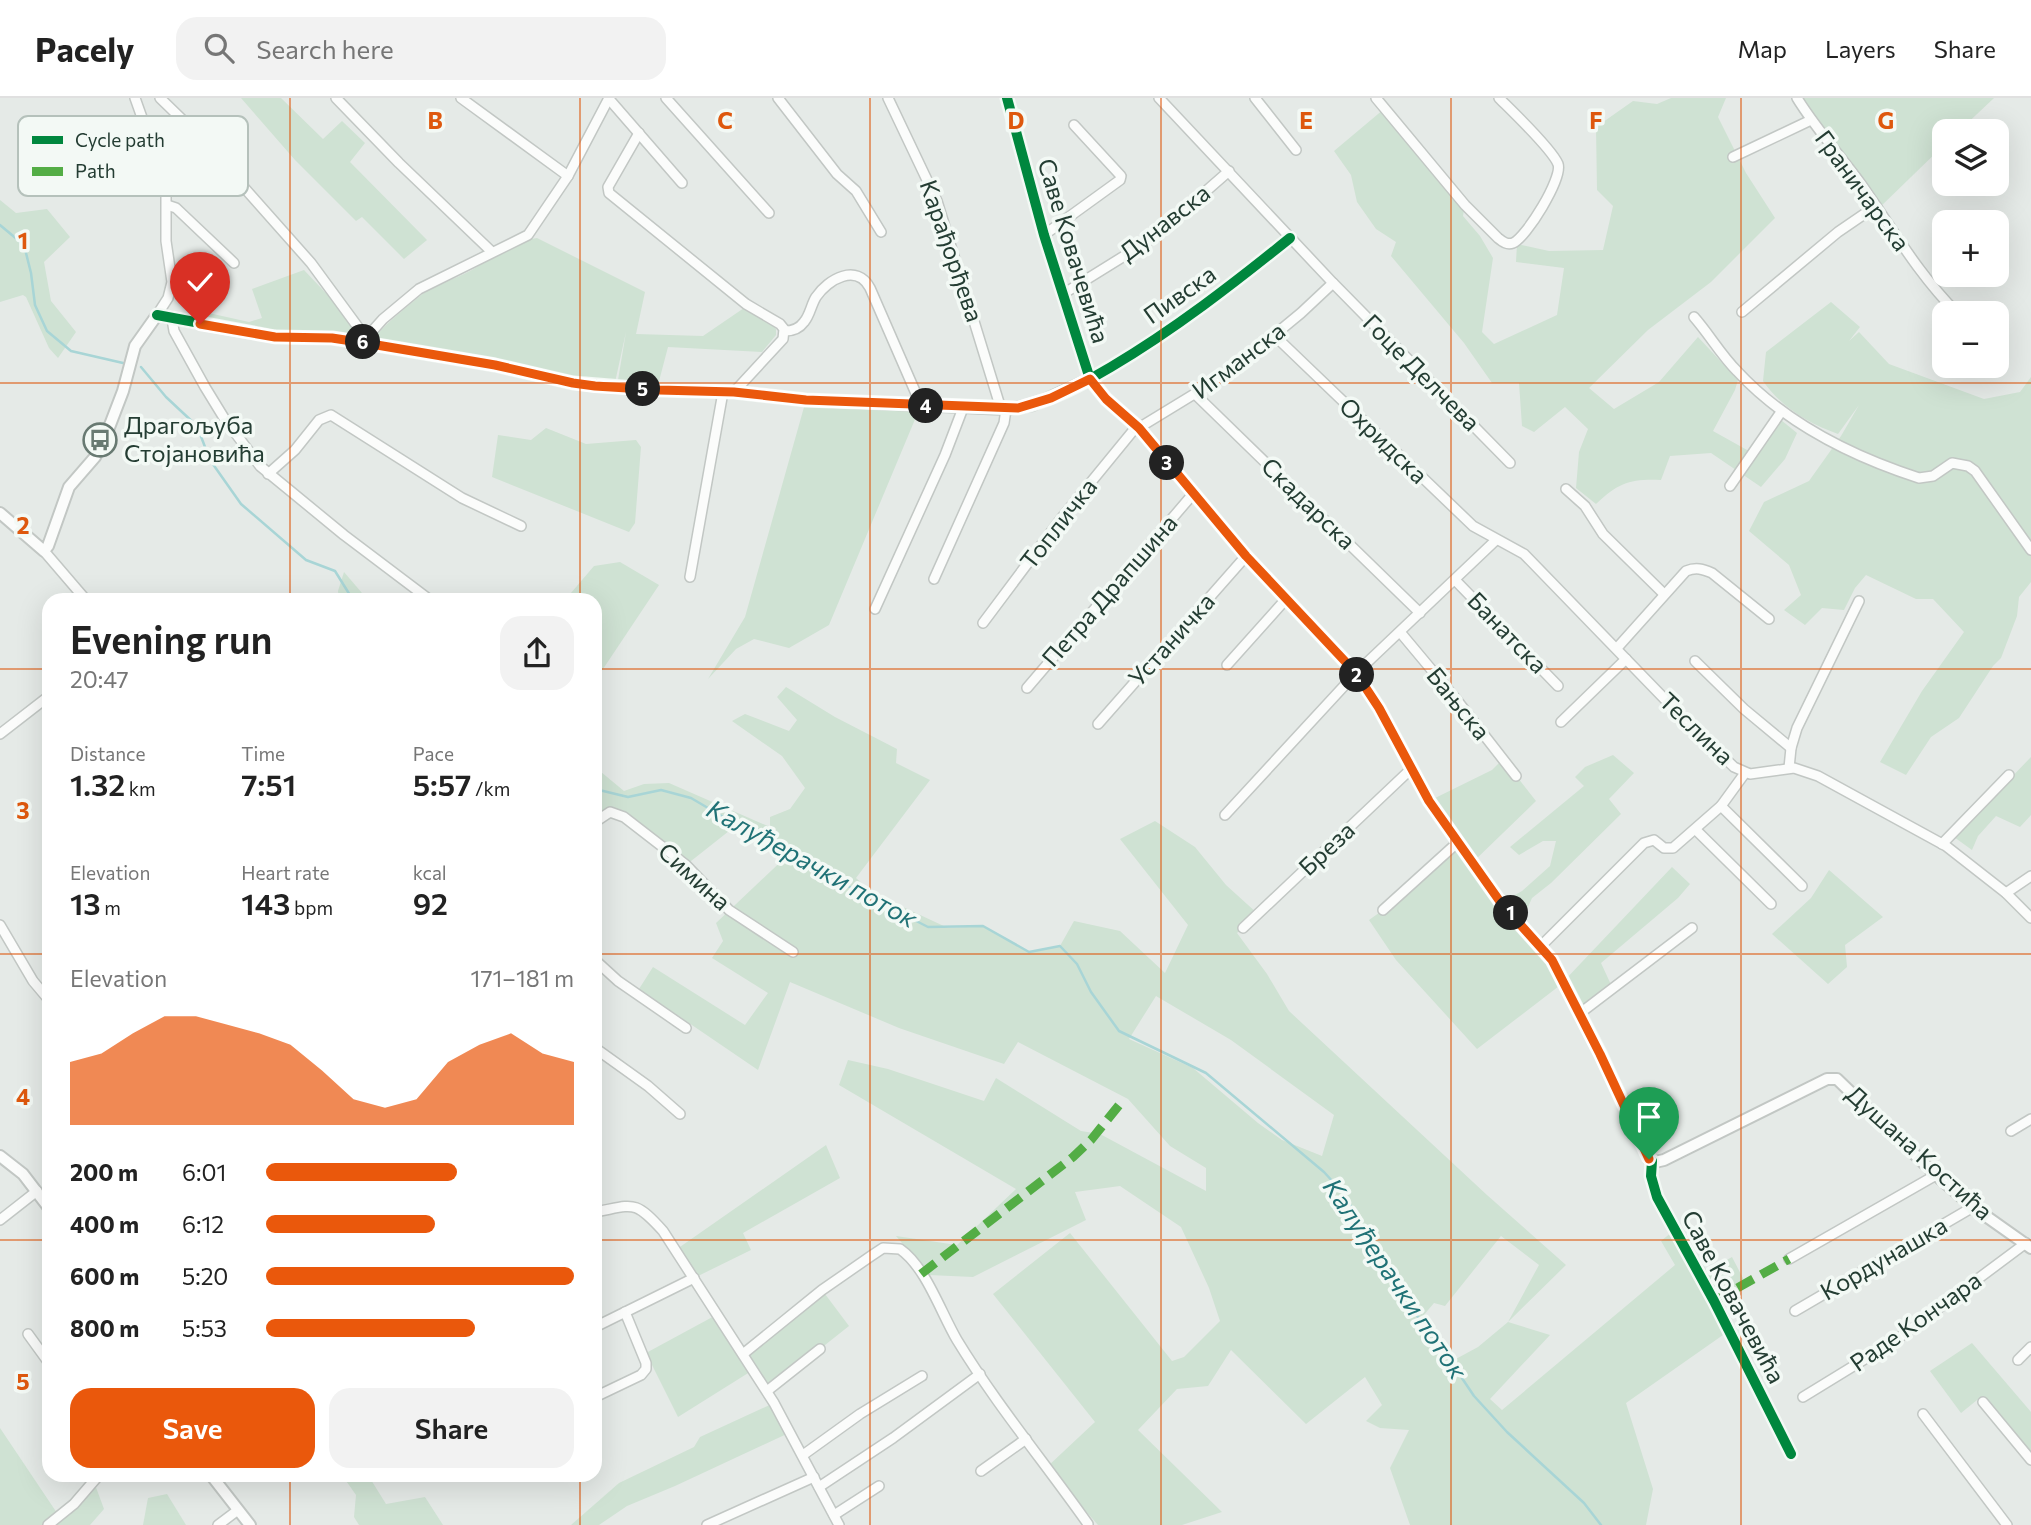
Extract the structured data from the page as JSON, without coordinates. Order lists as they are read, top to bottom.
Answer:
{
  "streets": {
    "street": [
      "Граничарска",
      "Дунавска",
      "Карађорђева",
      "Саве Ковачевића",
      "Пивска",
      "Игманска",
      "Гоце Делчева",
      "Охридска",
      "Скадарска",
      "Топличка",
      "Петра Драпшина",
      "Банатска",
      "Устаничка",
      "Бањска",
      "Теслина",
      "Бреза",
      "Симина",
      "Душана Костића",
      "Кордунашка",
      "Раде Кончара"
    ]
  },
  "crossings": [
    ["Дунавска", "Саве Ковачевића"],
    ["Дунавска", "Гоце Делчева"],
    ["Саве Ковачевића", "Пивска"],
    ["Саве Ковачевића", "Игманска"],
    ["Саве Ковачевића", "Топличка"],
    ["Саве Ковачевића", "Петра Драпшина"],
    ["Саве Ковачевића", "Устаничка"],
    ["Саве Ковачевића", "Бреза"],
    ["Саве Ковачевића", "Душана Костића"],
    ["Пивска", "Гоце Делчева"],
    ["Игманска", "Гоце Делчева"],
    ["Игманска", "Охридска"],
    ["Игманска", "Скадарска"],
    ["Игманска", "Топличка"],
    ["Охридска", "Теслина"],
    ["Душана Костића", "Кордунашка"],
    ["Душана Костића", "Раде Кончара"]
  ],
  "water": ["Калуђерачки поток"],
  "places": {
    "bus stop": ["Драгољуба Стојановића"]
  },
  "legend": ["Cycle path", "Path"],
  "page": {
    "header": "Pacely",
    "search": "Search here",
    "nav": ["Map", "Layers", "Share"],
    "map_buttons": ["+", "−"],
    "pins": [
      "6",
      "5",
      "4",
      "3",
      "2",
      "1"
    ],
    "heading": ["Evening run", "20:47"],
    "stats": [
      ["Distance", "1.32 km"],
      ["Time", "7:51"],
      ["Pace", "5:57 /km"],
      ["Elevation", "13 m"],
      ["Heart rate", "143 bpm"],
      ["kcal", "92"]
    ],
    "chart": ["Elevation", "171–181 m"],
    "list": [
      {
        "name": "200 m",
        "note": "6:01"
      },
      {
        "name": "400 m",
        "note": "6:12"
      },
      {
        "name": "600 m",
        "note": "5:20"
      },
      {
        "name": "800 m",
        "note": "5:53"
      }
    ],
    "buttons": ["Save", "Share"]
  },
  "grid": {
    "columns": [
      "B",
      "C",
      "D",
      "E",
      "F",
      "G"
    ],
    "rows": [
      "1",
      "2",
      "3",
      "4",
      "5"
    ]
  }
}
